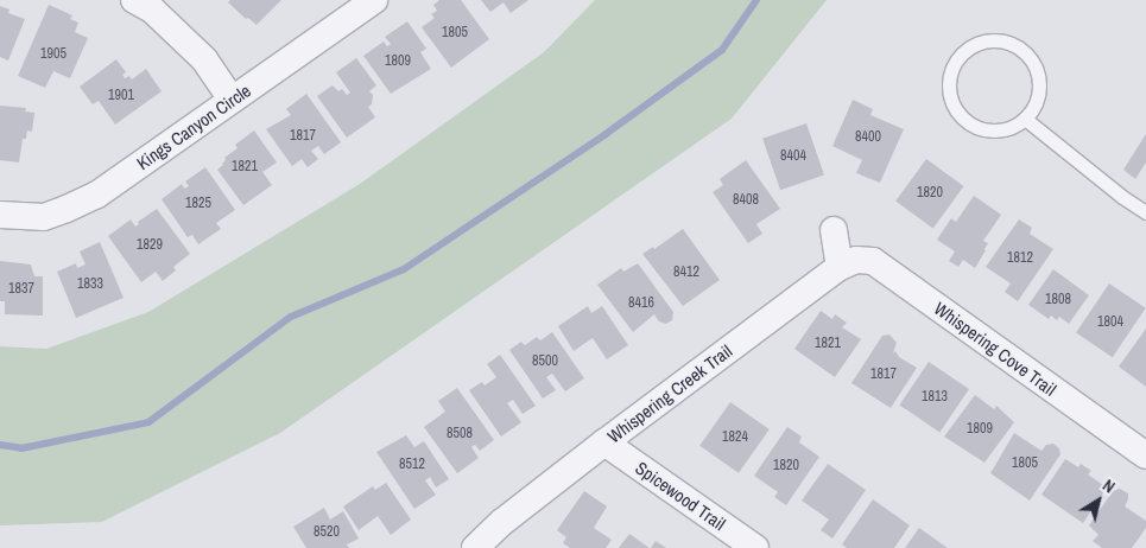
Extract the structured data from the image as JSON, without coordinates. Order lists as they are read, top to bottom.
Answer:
{
  "streets": {
    "street": [
      "Kings Canyon Circle",
      "Whispering Cove Trail",
      "Whispering Creek Trail",
      "Spicewood Trail"
    ]
  },
  "crossings": [
    ["Whispering Cove Trail", "Whispering Creek Trail"],
    ["Whispering Creek Trail", "Spicewood Trail"]
  ],
  "house_numbers": [
    "1805",
    "1905",
    "1809",
    "1901",
    "1817",
    "8400",
    "8404",
    "1821",
    "1820",
    "8408",
    "1825",
    "1829",
    "1812",
    "8412",
    "1833",
    "1837",
    "1808",
    "8416",
    "1804",
    "1821",
    "8500",
    "1817",
    "1813",
    "1809",
    "8508",
    "1824",
    "1805",
    "8512",
    "1820",
    "8520"
  ],
  "north": "top right"
}
